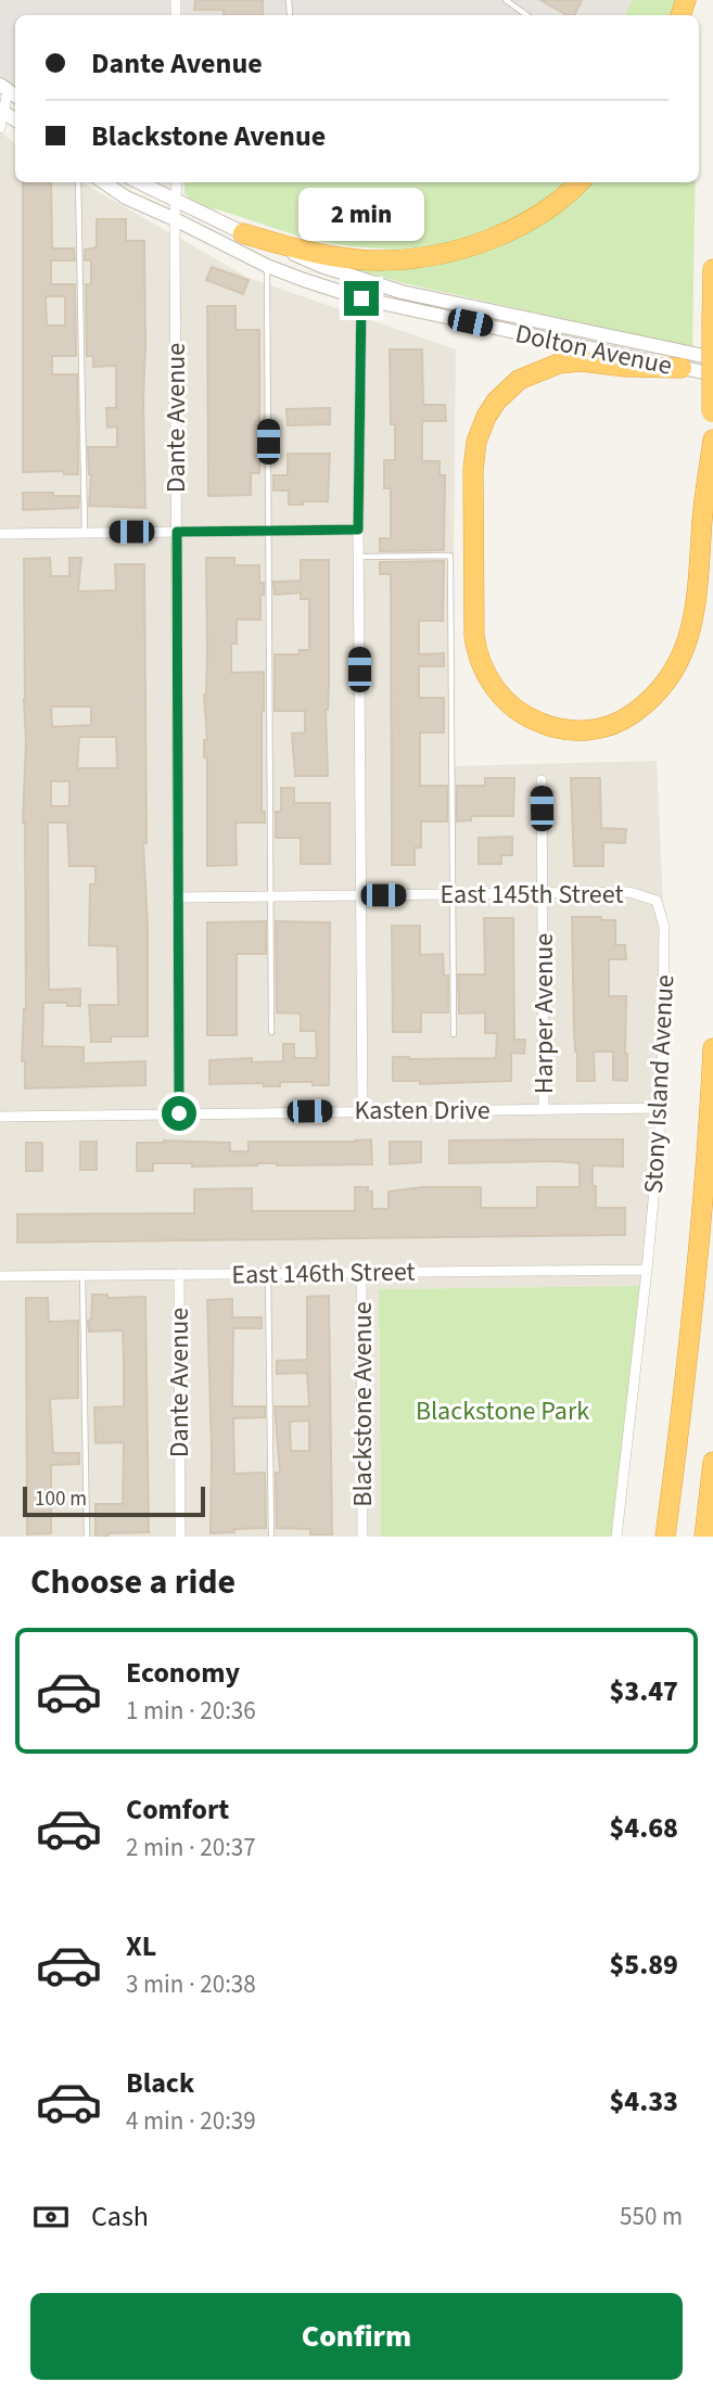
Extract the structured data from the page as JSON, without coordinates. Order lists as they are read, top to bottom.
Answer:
{
  "streets": {
    "street": [
      "Dolton Avenue",
      "Dante Avenue",
      "East 145th Street",
      "Harper Avenue",
      "Stony Island Avenue",
      "Kasten Drive",
      "East 146th Street",
      "Blackstone Avenue"
    ]
  },
  "crossings": [
    ["Dolton Avenue", "Dante Avenue"],
    ["Dante Avenue", "East 145th Street"],
    ["Dante Avenue", "Kasten Drive"],
    ["Dante Avenue", "East 146th Street"],
    ["East 145th Street", "Harper Avenue"],
    ["East 145th Street", "Stony Island Avenue"],
    ["Harper Avenue", "Kasten Drive"],
    ["Stony Island Avenue", "Kasten Drive"],
    ["Stony Island Avenue", "East 146th Street"],
    ["East 146th Street", "Blackstone Avenue"]
  ],
  "parks": ["Blackstone Park"],
  "scale_bar": "100 m",
  "page": {
    "banner": ["Dante Avenue", "Blackstone Avenue"],
    "bubble": "2 min",
    "scale": "100 m",
    "heading": "Choose a ride",
    "list": [
      {
        "name": "Economy",
        "note": "1 min · 20:36",
        "value": "$3.47"
      },
      {
        "name": "Comfort",
        "note": "2 min · 20:37",
        "value": "$4.68"
      },
      {
        "name": "XL",
        "note": "3 min · 20:38",
        "value": "$5.89"
      },
      {
        "name": "Black",
        "note": "4 min · 20:39",
        "value": "$4.33"
      }
    ],
    "pay": ["Cash", "550 m"],
    "buttons": "Confirm"
  }
}
